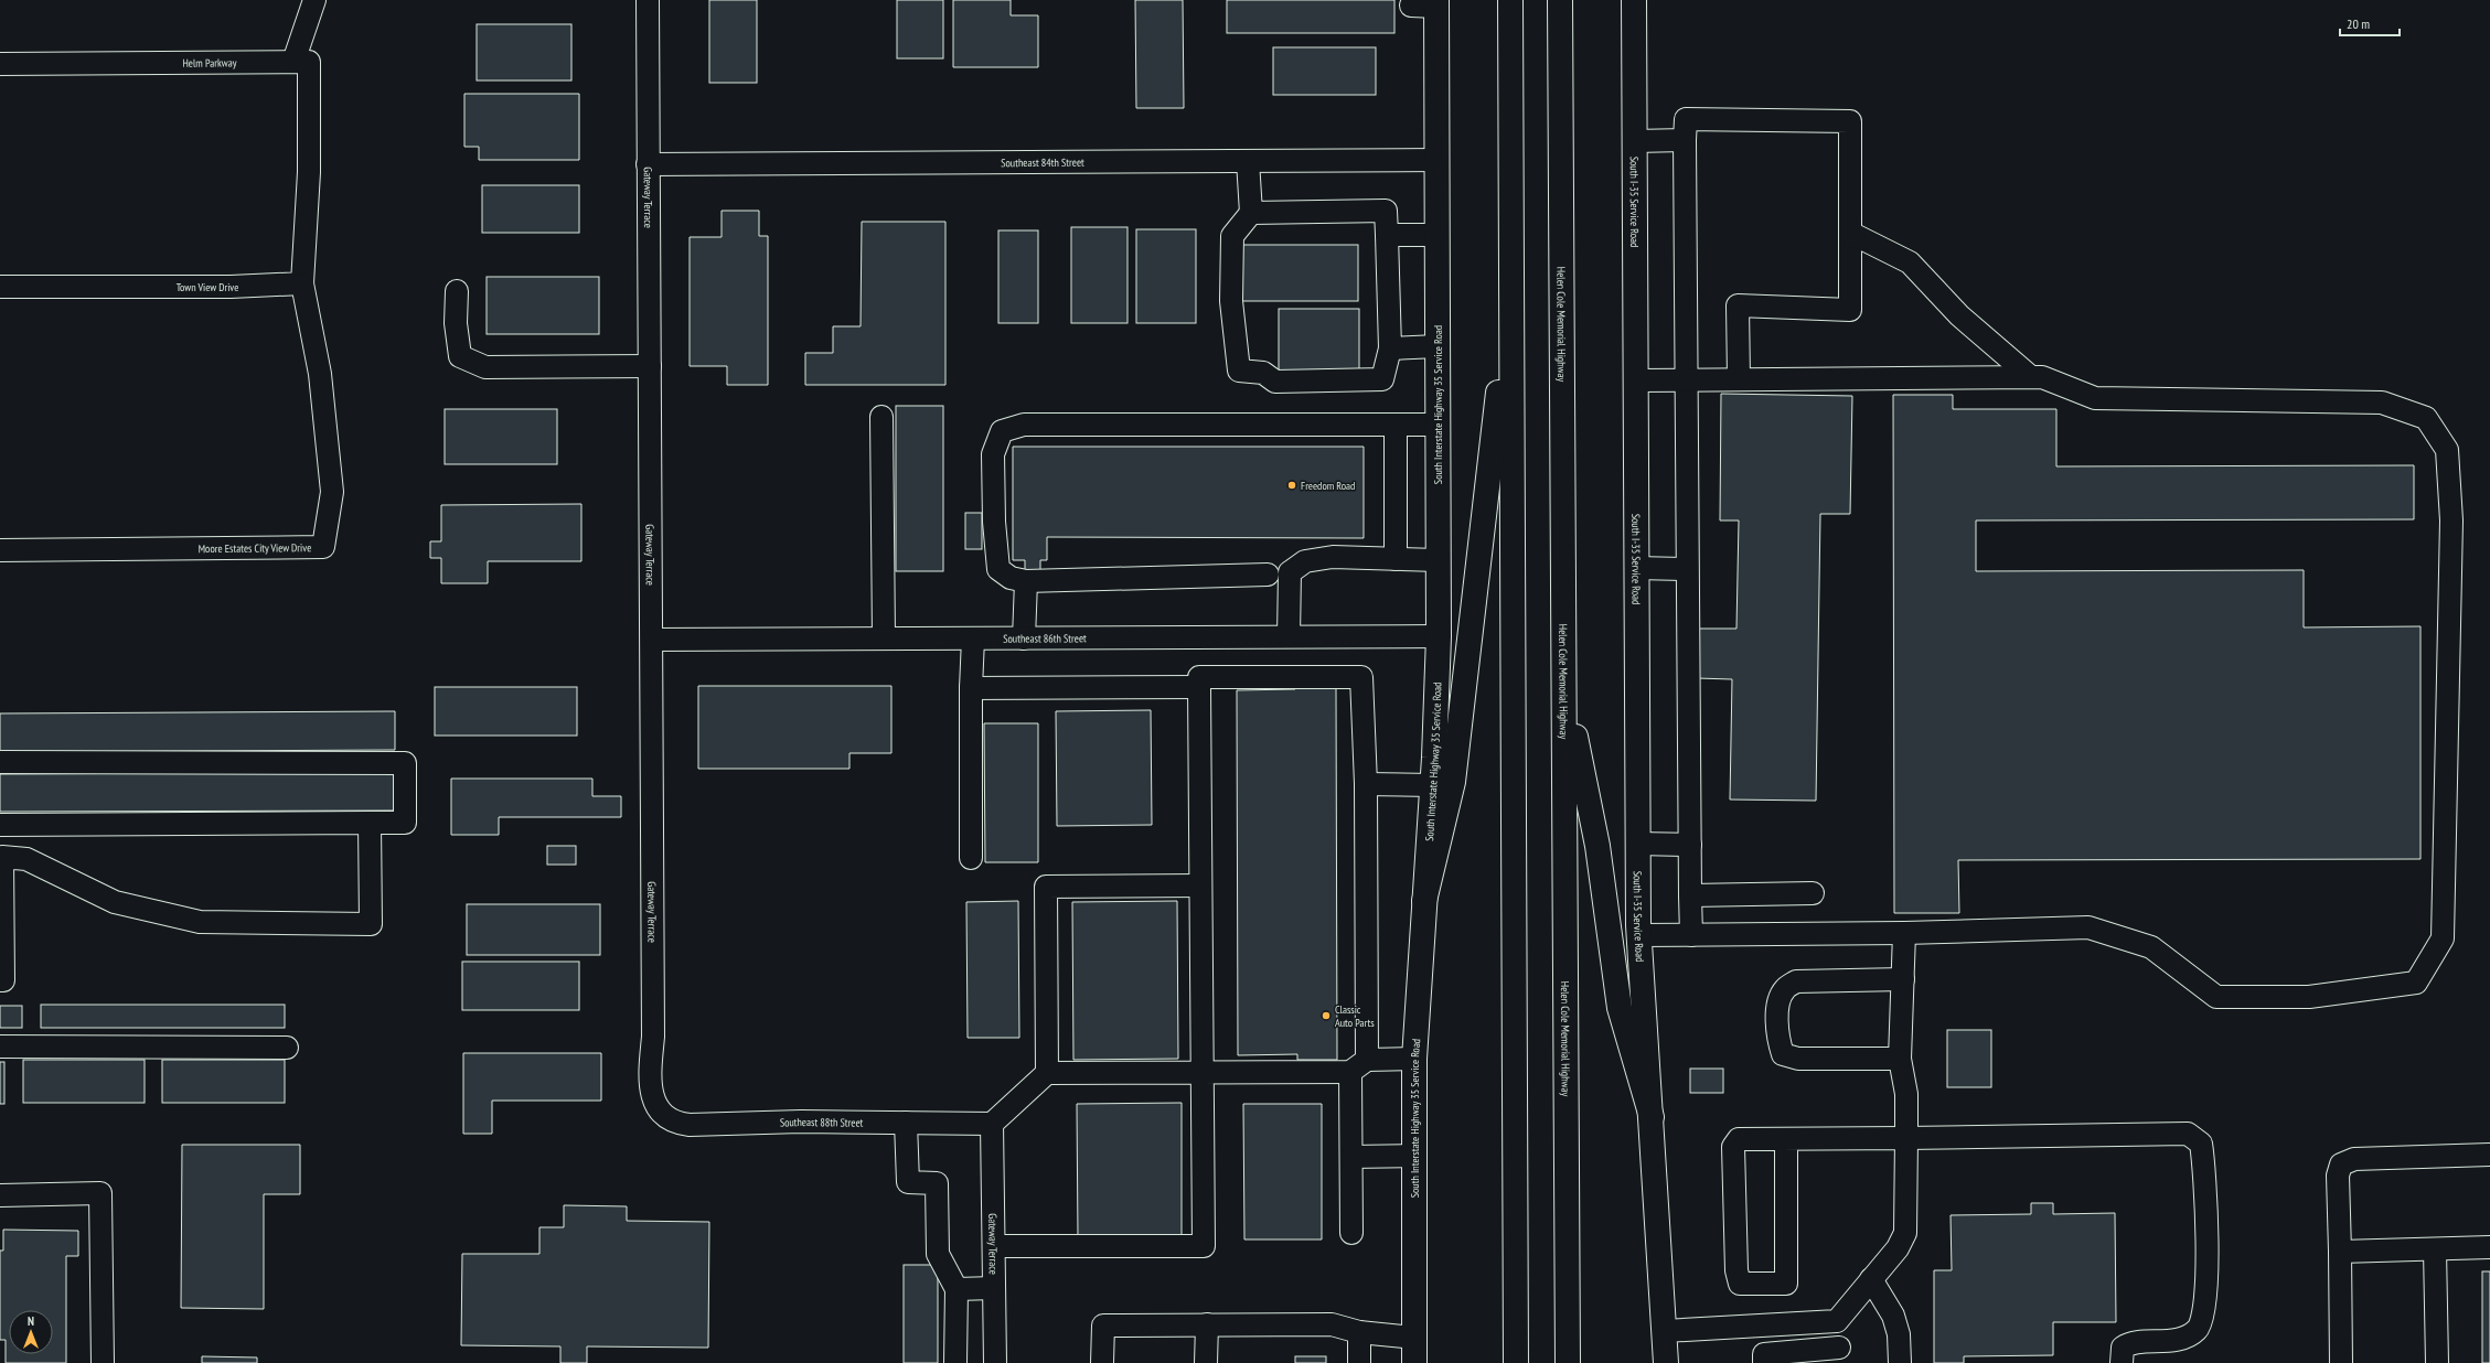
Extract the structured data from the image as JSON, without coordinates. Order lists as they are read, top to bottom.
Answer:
{
  "streets": {
    "main road": ["South I-35 Service Road", "Helen Cole Memorial Highway", "South Interstate Highway 35 Service Road"],
    "street": [
      "Helm Parkway",
      "Southeast 84th Street",
      "Gateway Terrace",
      "Town View Drive",
      "Moore Estates City View Drive",
      "Southeast 86th Street",
      "Southeast 88th Street"
    ]
  },
  "crossings": [
    ["Helm Parkway", "Town View Drive"],
    ["Helm Parkway", "Moore Estates City View Drive"],
    ["Southeast 84th Street", "Gateway Terrace"],
    ["Southeast 84th Street", "South Interstate Highway 35 Service Road"],
    ["Gateway Terrace", "Southeast 86th Street"],
    ["Gateway Terrace", "Southeast 88th Street"],
    ["Town View Drive", "Moore Estates City View Drive"],
    ["South Interstate Highway 35 Service Road", "Southeast 86th Street"]
  ],
  "places": ["Freedom Road", "Classic Auto Parts"],
  "scale_bar": "20 m",
  "north": "top"
}
